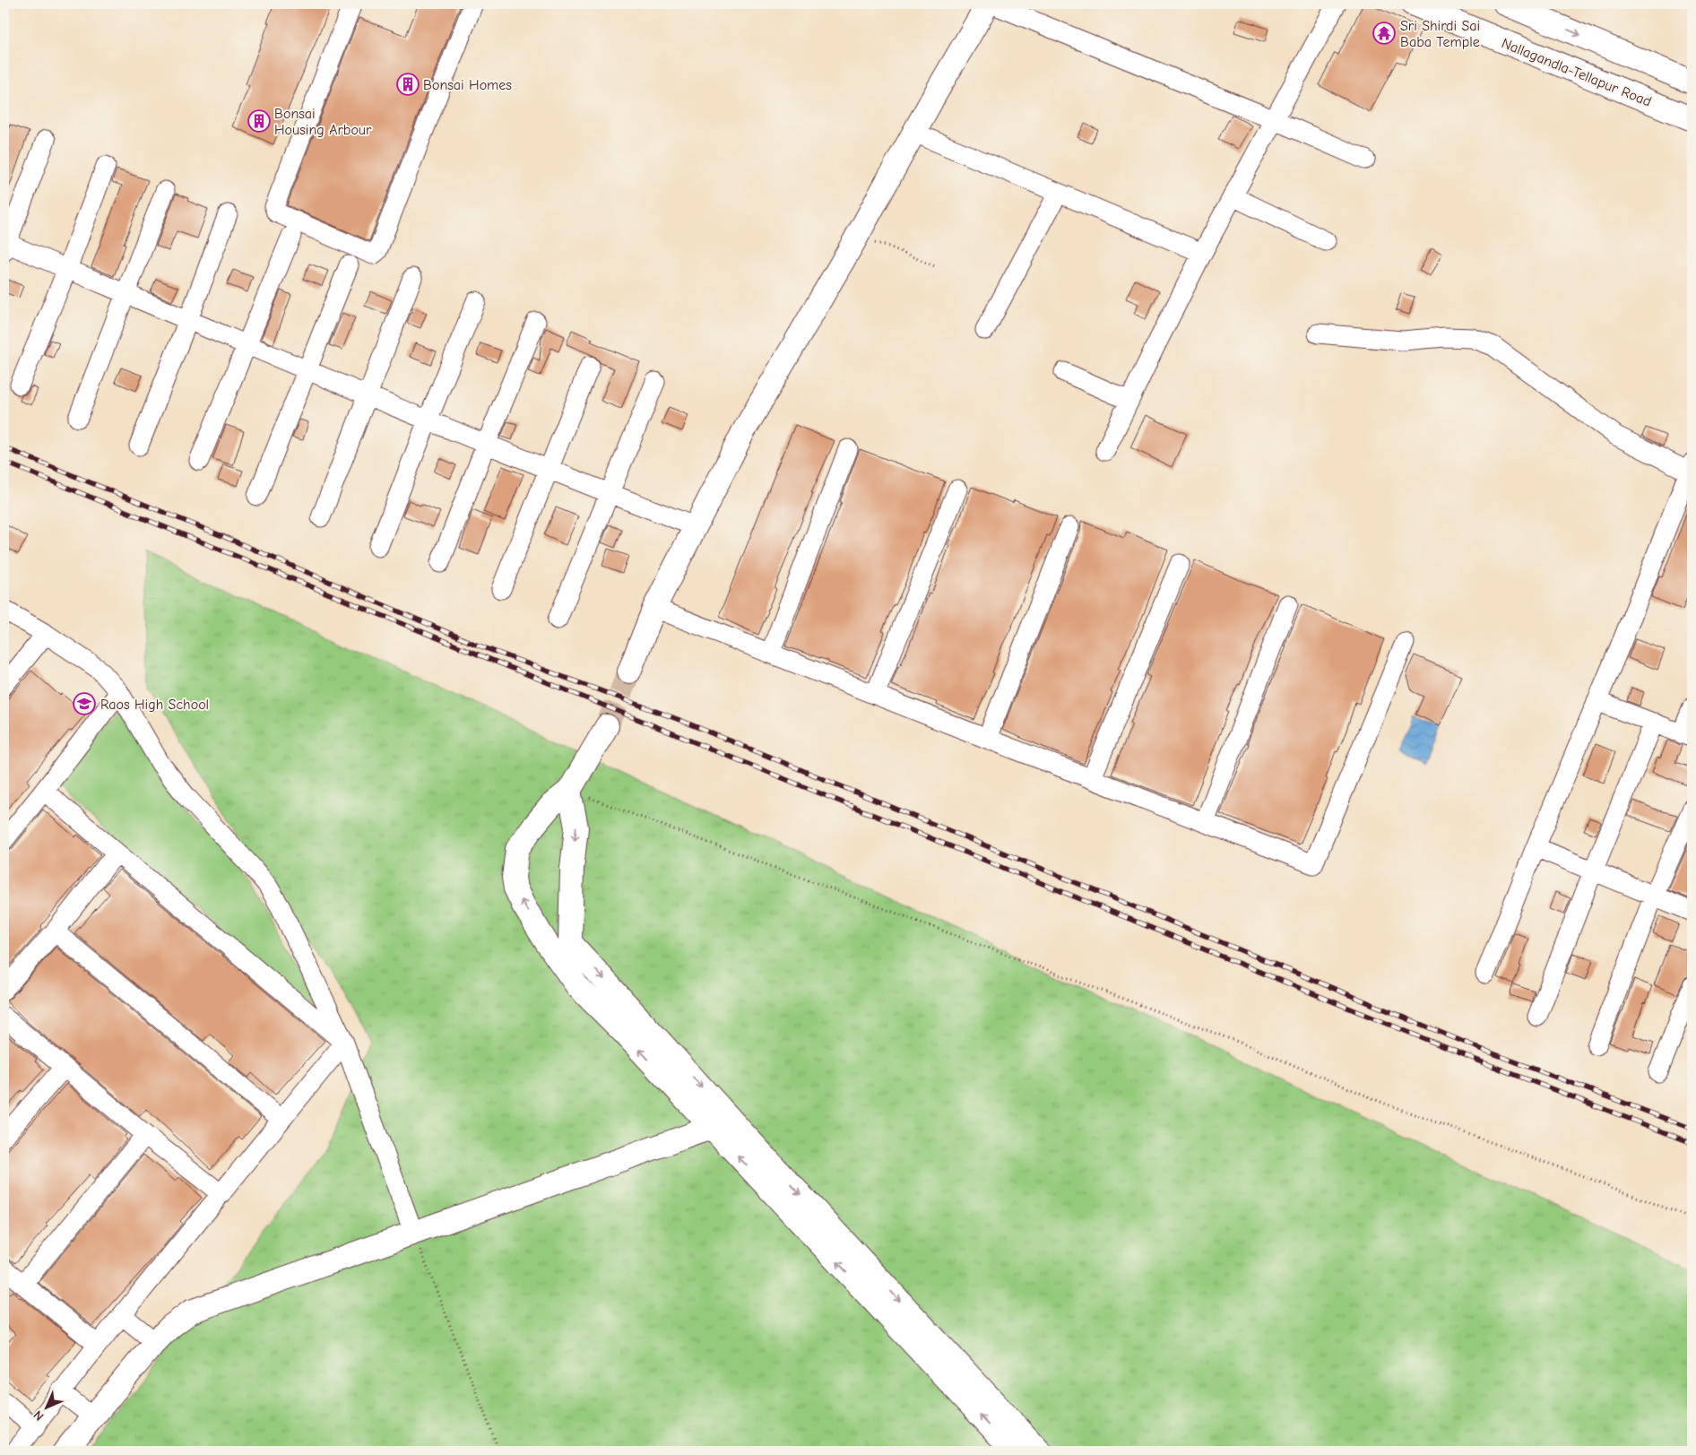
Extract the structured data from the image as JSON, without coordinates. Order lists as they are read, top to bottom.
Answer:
{
  "streets": {
    "street": ["Nallagandla-Tellapur Road"]
  },
  "places": {
    "temple": ["Sri Shirdi Sai Baba Temple"],
    "building": ["Bonsai Homes", "Bonsai Housing Arbour"],
    "school or university": ["Raos High School"]
  },
  "north": "bottom left"
}
